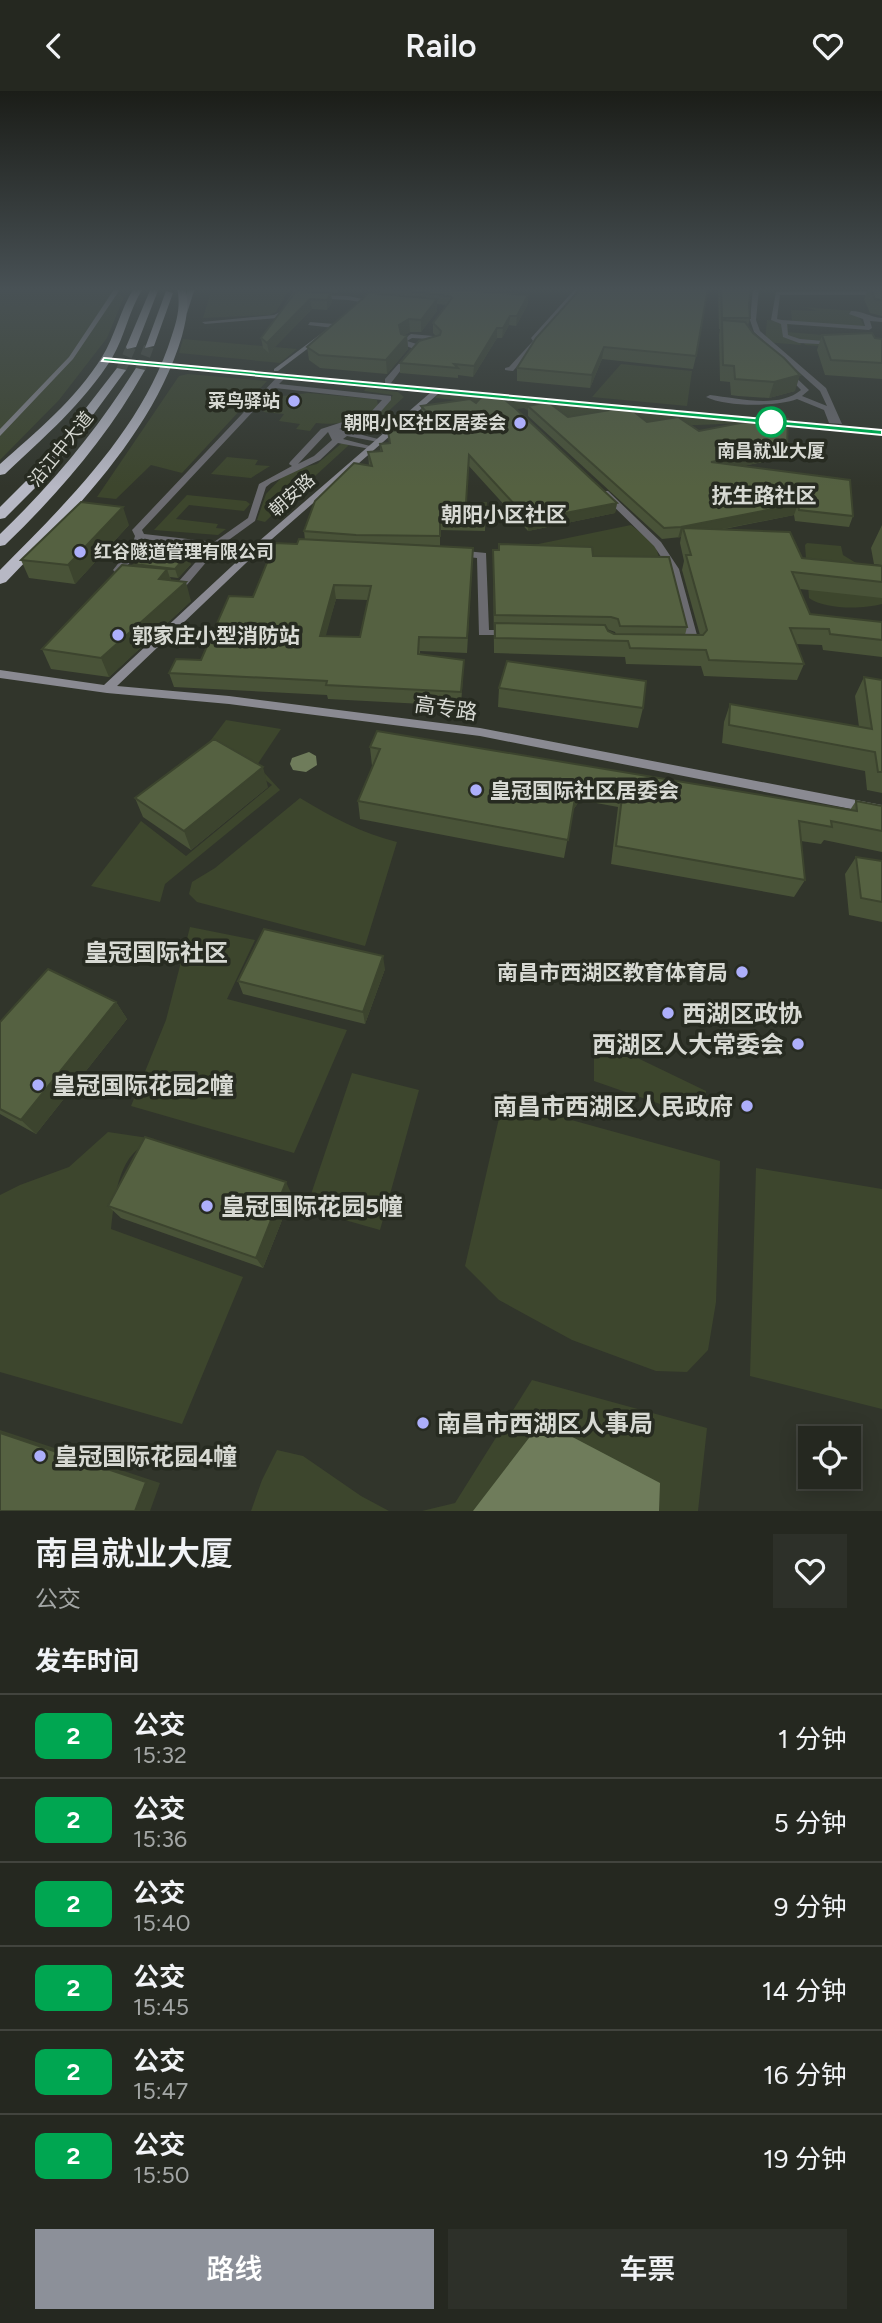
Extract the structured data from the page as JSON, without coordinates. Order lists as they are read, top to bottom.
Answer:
{
  "streets": {
    "highway": ["沿江中大道"],
    "street": ["朝安路", "高专路"]
  },
  "crossings": [
    ["朝安路", "高专路"]
  ],
  "districts": ["抚生路社区", "朝阳小区社区", "皇冠国际社区"],
  "places": [
    "菜鸟驿站",
    "南昌就业大厦",
    "朝阳小区社区居委会",
    "红谷隧道管理有限公司",
    "郭家庄小型消防站",
    "皇冠国际社区居委会",
    "南昌市西湖区教育体育局",
    "西湖区政协",
    "西湖区人大常委会",
    "皇冠国际花园2幢",
    "南昌市西湖区人民政府",
    "皇冠国际花园5幢",
    "南昌市西湖区人事局",
    "皇冠国际花园4幢"
  ],
  "lines": ["bus line 2"],
  "page": {
    "header": "Railo",
    "heading": [
      ["南昌就业大厦", "公交"],
      "发车时间"
    ],
    "list": [
      {
        "mark": "2",
        "name": "公交",
        "note": "15:32",
        "value": "1 分钟"
      },
      {
        "mark": "2",
        "name": "公交",
        "note": "15:36",
        "value": "5 分钟"
      },
      {
        "mark": "2",
        "name": "公交",
        "note": "15:40",
        "value": "9 分钟"
      },
      {
        "mark": "2",
        "name": "公交",
        "note": "15:45",
        "value": "14 分钟"
      },
      {
        "mark": "2",
        "name": "公交",
        "note": "15:47",
        "value": "16 分钟"
      },
      {
        "mark": "2",
        "name": "公交",
        "note": "15:50",
        "value": "19 分钟"
      }
    ],
    "buttons": ["路线", "车票"]
  }
}
